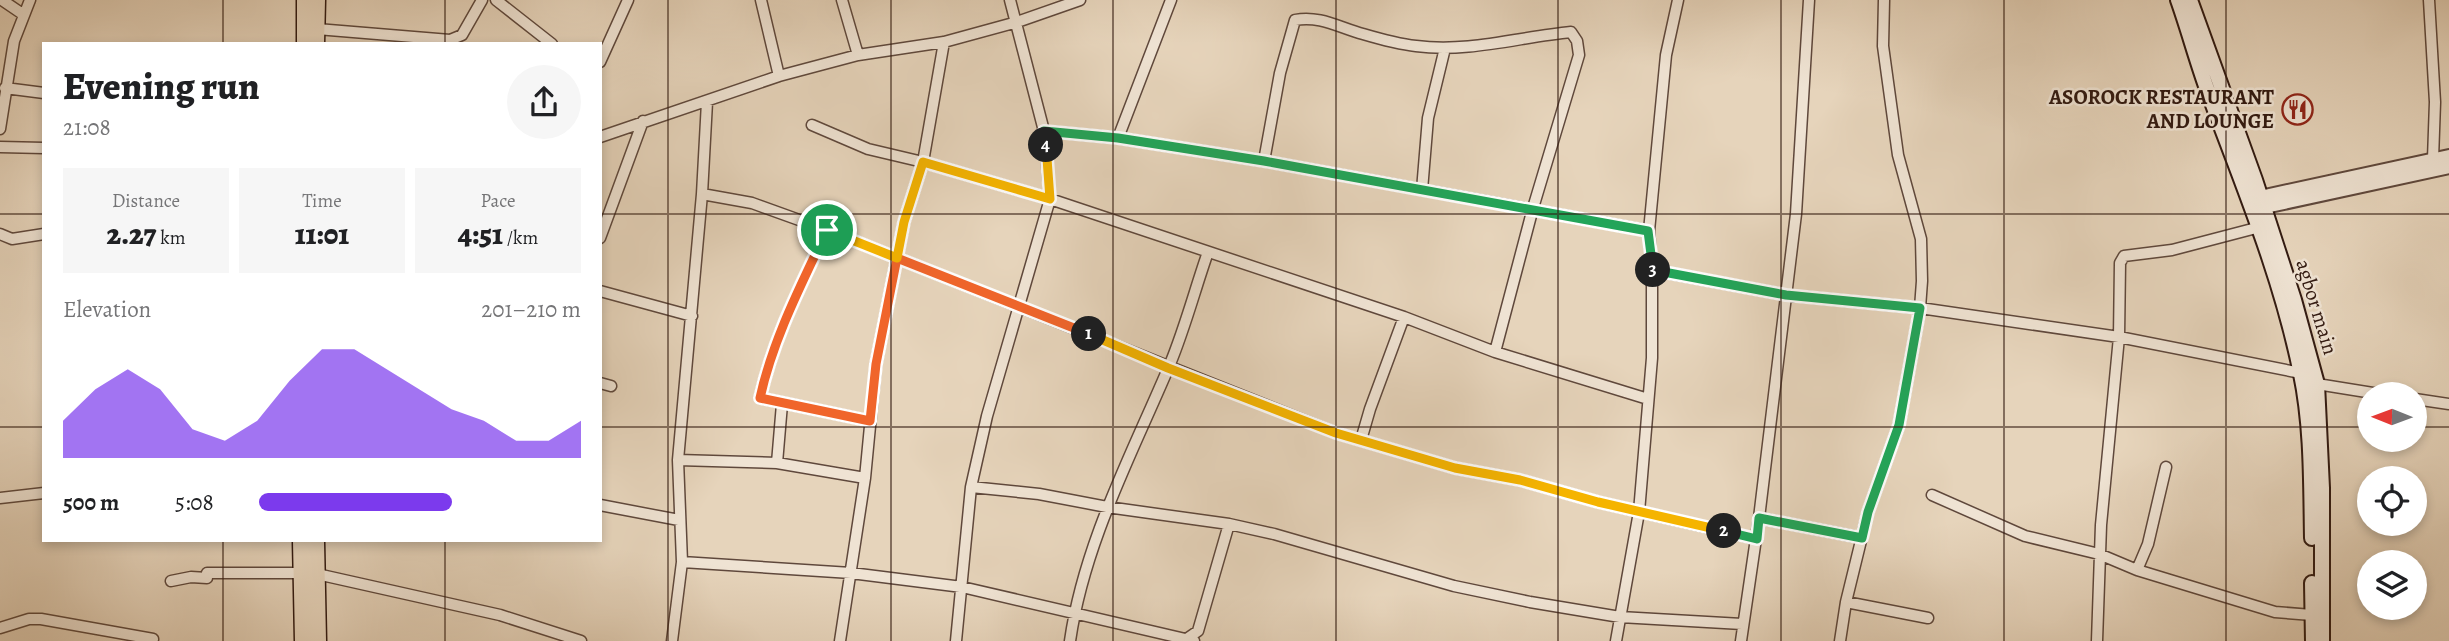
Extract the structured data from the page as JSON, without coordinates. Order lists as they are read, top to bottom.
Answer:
{
  "streets": {
    "main road": ["agbor main"]
  },
  "places": {
    "restaurant": ["ASOROCK RESTAURANT AND LOUNGE"]
  },
  "north": "left",
  "page": {
    "heading": ["Evening run", "21:08"],
    "pins": [
      "4",
      "3",
      "1",
      "2"
    ],
    "stats": [
      ["Distance", "2.27 km"],
      ["Time", "11:01"],
      ["Pace", "4:51 /km"]
    ],
    "chart": ["Elevation", "201–210 m"],
    "list": [
      {
        "name": "500 m",
        "note": "5:08"
      }
    ]
  }
}
